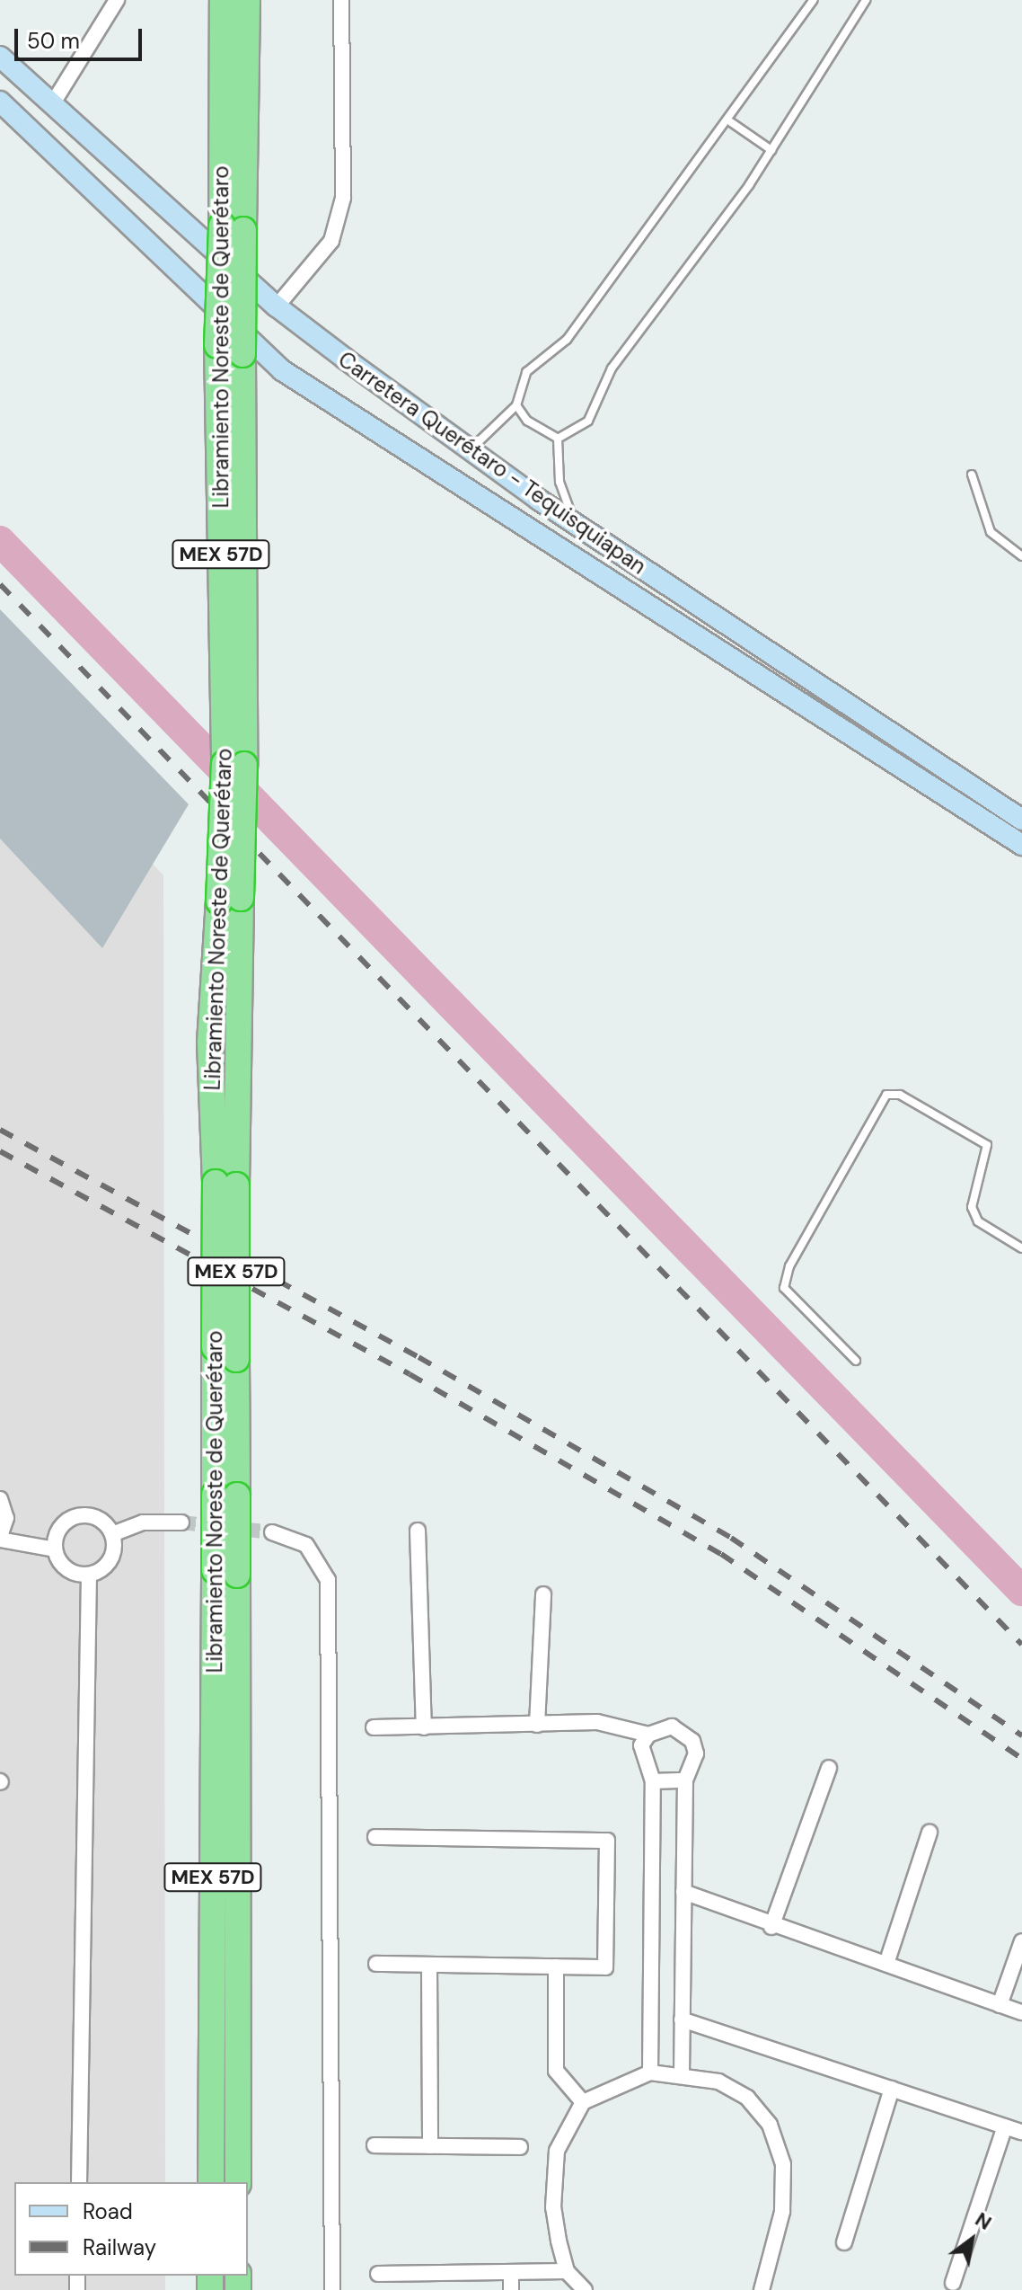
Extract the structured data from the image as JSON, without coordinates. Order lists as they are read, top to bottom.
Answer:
{
  "streets": {
    "highway": ["Libramiento Noreste de Querétaro", "MEX 57D"],
    "main road": ["Carretera Querétaro - Tequisquiapan"]
  },
  "legend": ["Road", "Railway"],
  "scale_bar": "50 m",
  "north": "top right"
}
